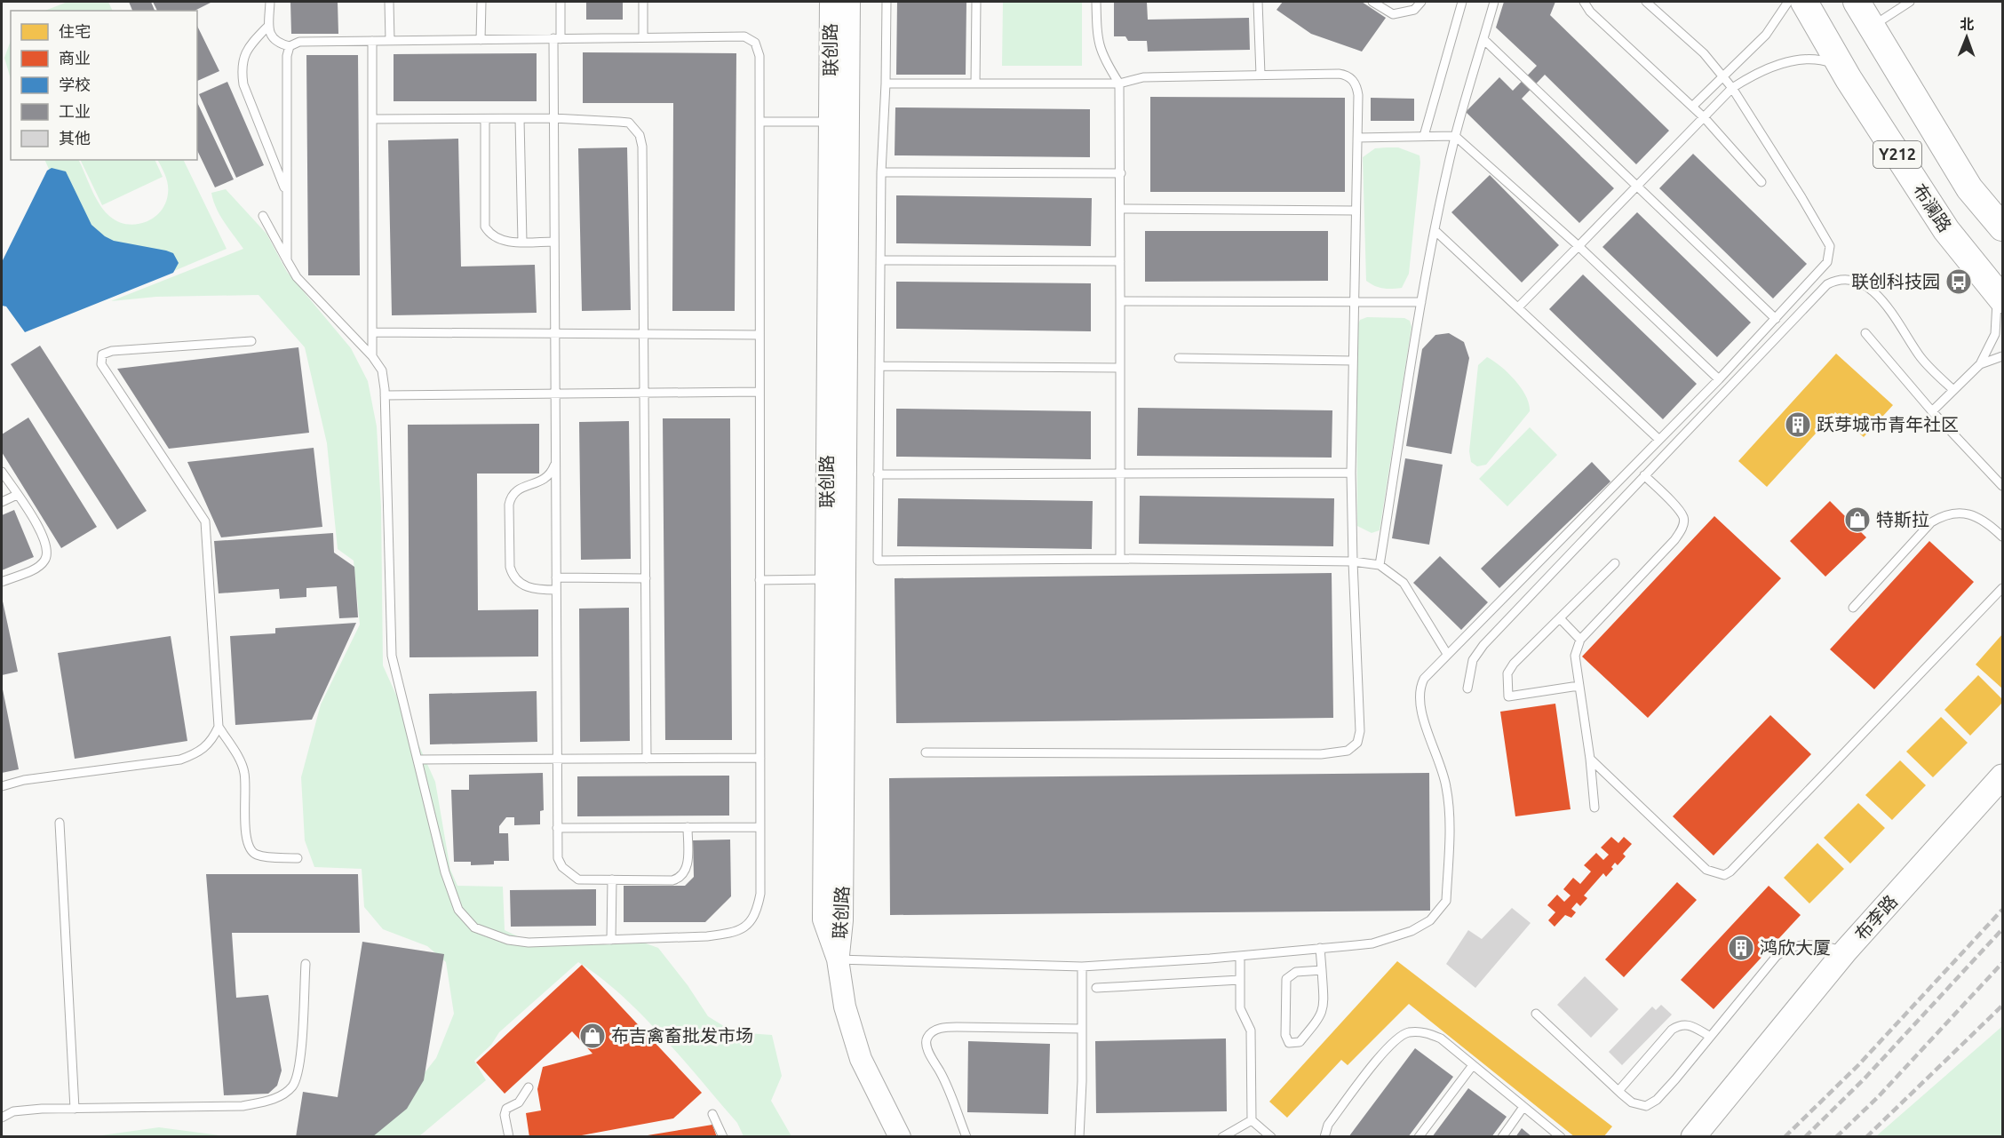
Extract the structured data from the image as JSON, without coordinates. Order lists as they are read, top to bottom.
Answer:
{
  "streets": {
    "main road": ["Y212", "布澜路", "布李路"],
    "street": ["联创路"]
  },
  "places": {
    "bus stop": ["联创科技园"],
    "building": ["跃芽城市青年社区", "鸿欣大厦"],
    "shop": ["特斯拉", "布吉禽畜批发市场"]
  },
  "legend": [
    "住宅",
    "商业",
    "学校",
    "工业",
    "其他"
  ],
  "north": "top"
}
